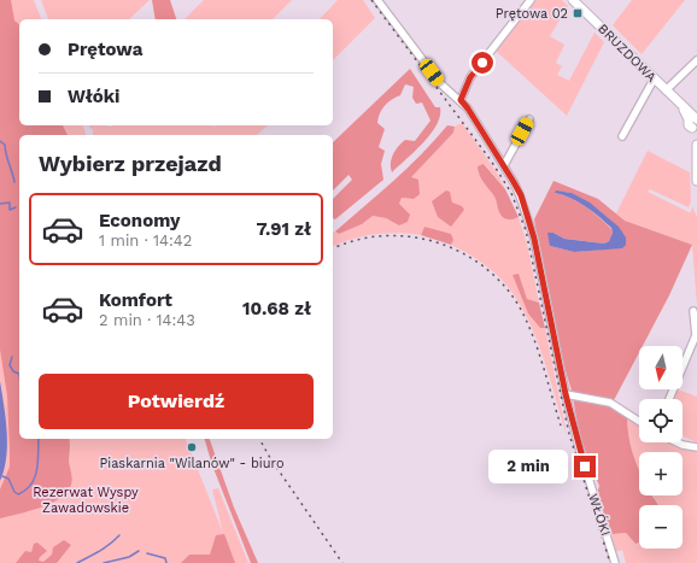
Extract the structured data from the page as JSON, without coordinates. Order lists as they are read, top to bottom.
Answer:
{
  "streets": {
    "street": ["BRUZDOWA", "WŁÓKI"]
  },
  "parks": ["Rezerwat Wyspy Zawadowskie"],
  "places": {
    "transit": ["Prętowa 02"],
    "other": ["Piaskarnia \"Wilanów\" - biuro"]
  },
  "north": "bottom",
  "page": {
    "banner": ["Prętowa", "Włóki"],
    "heading": "Wybierz przejazd",
    "list": [
      {
        "name": "Economy",
        "note": "1 min · 14:42",
        "value": "7.91 zł"
      },
      {
        "name": "Komfort",
        "note": "2 min · 14:43",
        "value": "10.68 zł"
      }
    ],
    "map_buttons": ["+", "−"],
    "buttons": "Potwierdź",
    "bubble": "2 min"
  }
}
